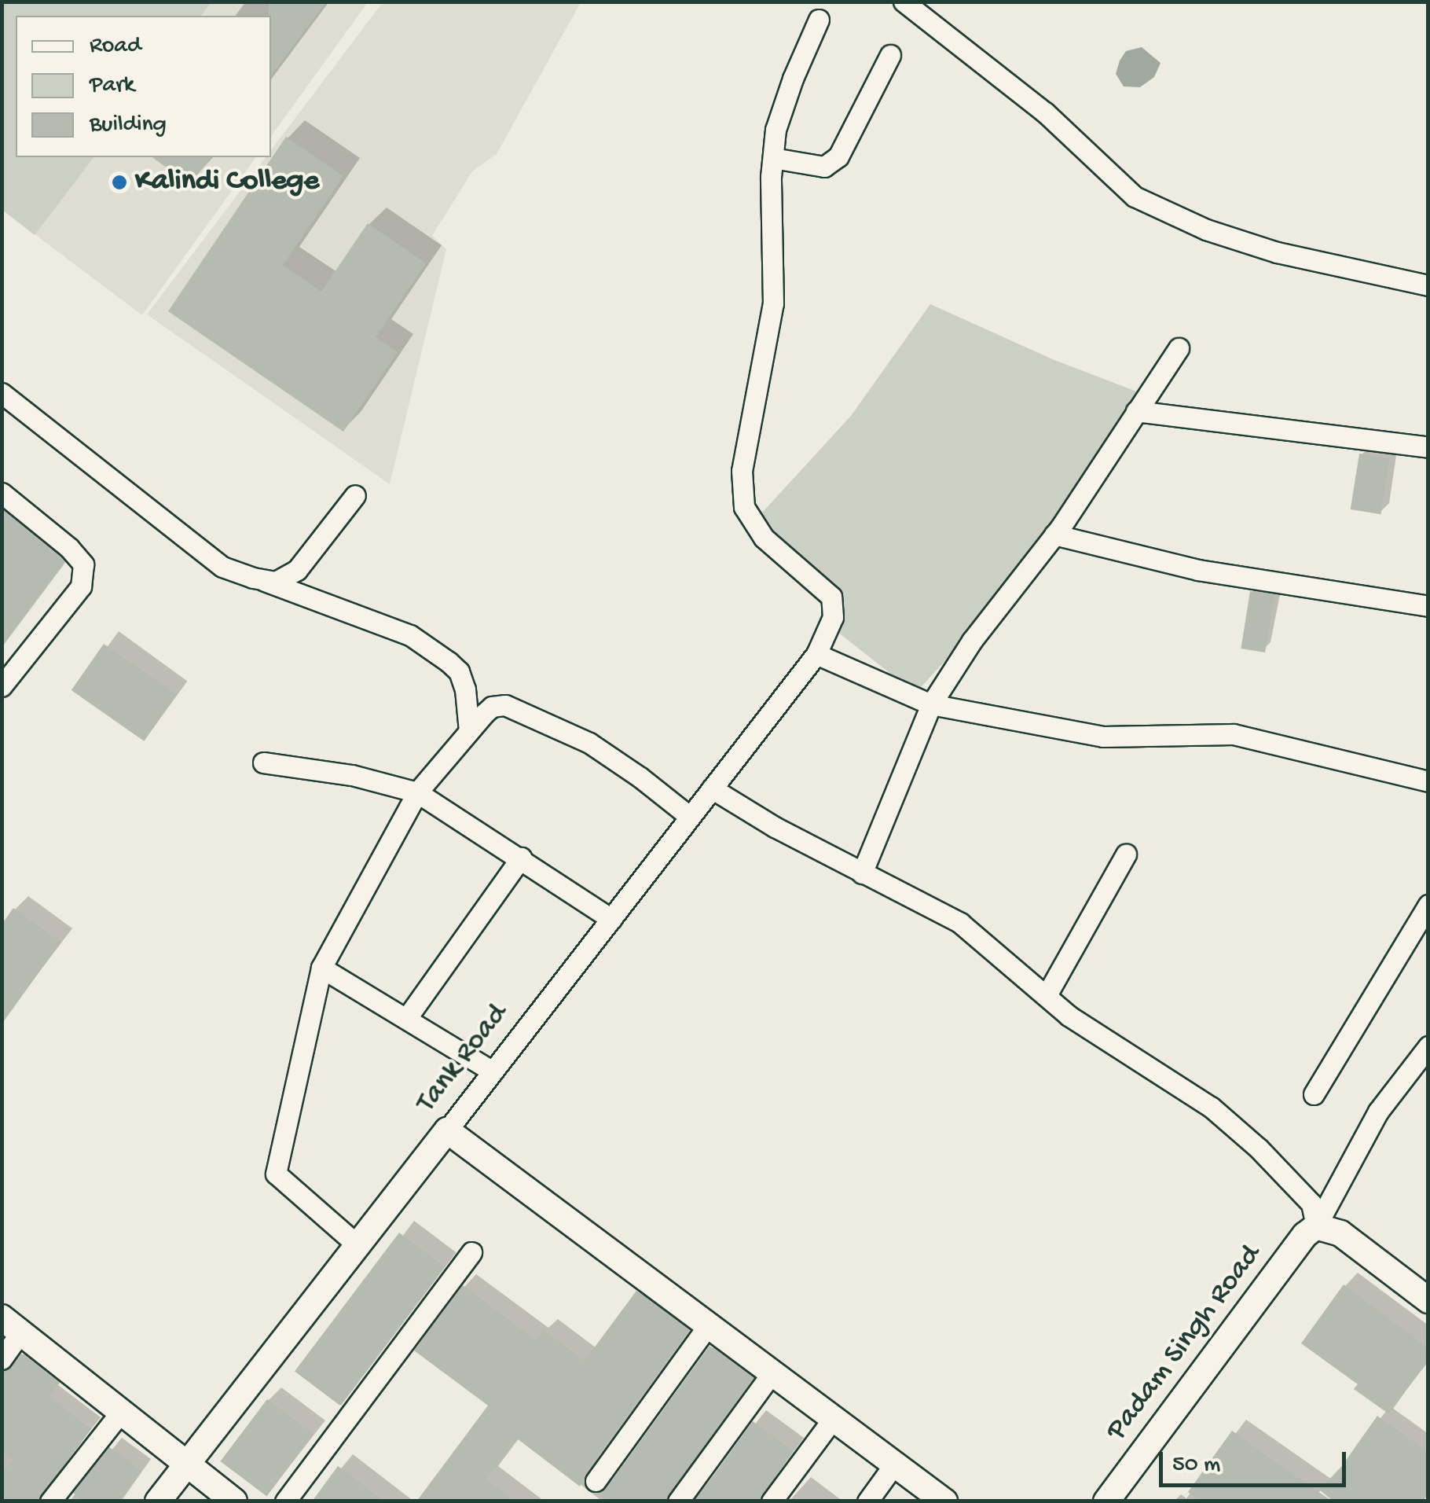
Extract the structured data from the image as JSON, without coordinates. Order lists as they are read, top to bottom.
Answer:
{
  "streets": {
    "street": ["Tank Road", "Padam Singh Road"]
  },
  "places": ["Kalindi College"],
  "legend": ["Road", "Park", "Building"],
  "scale_bar": "50 m"
}
